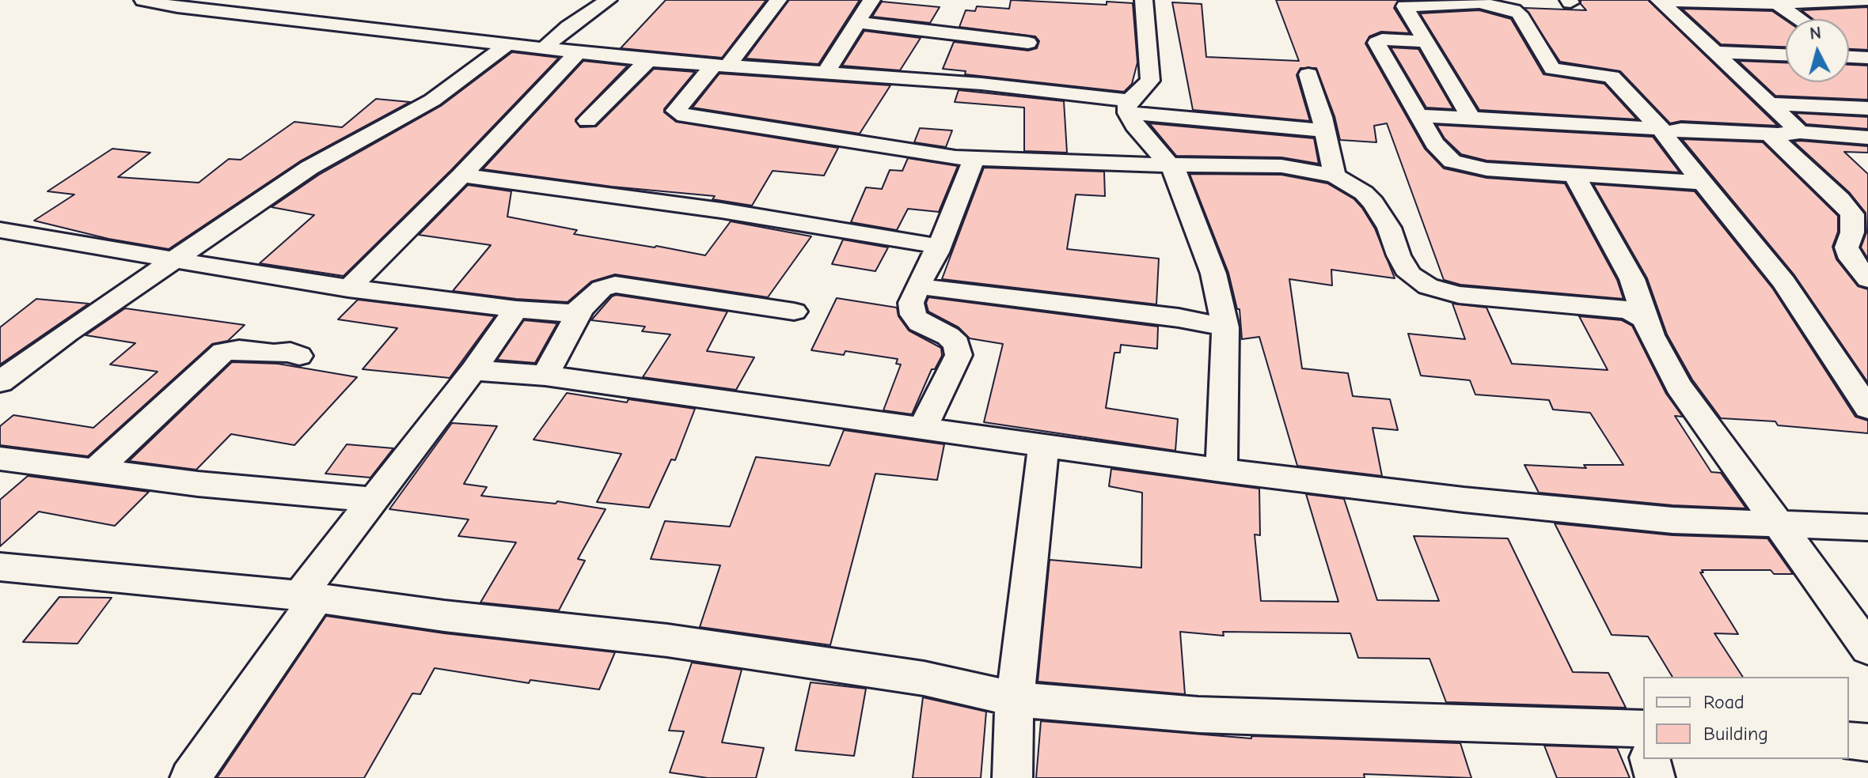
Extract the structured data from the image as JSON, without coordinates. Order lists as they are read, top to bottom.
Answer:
{
  "legend": ["Road", "Building"],
  "north": "top"
}
